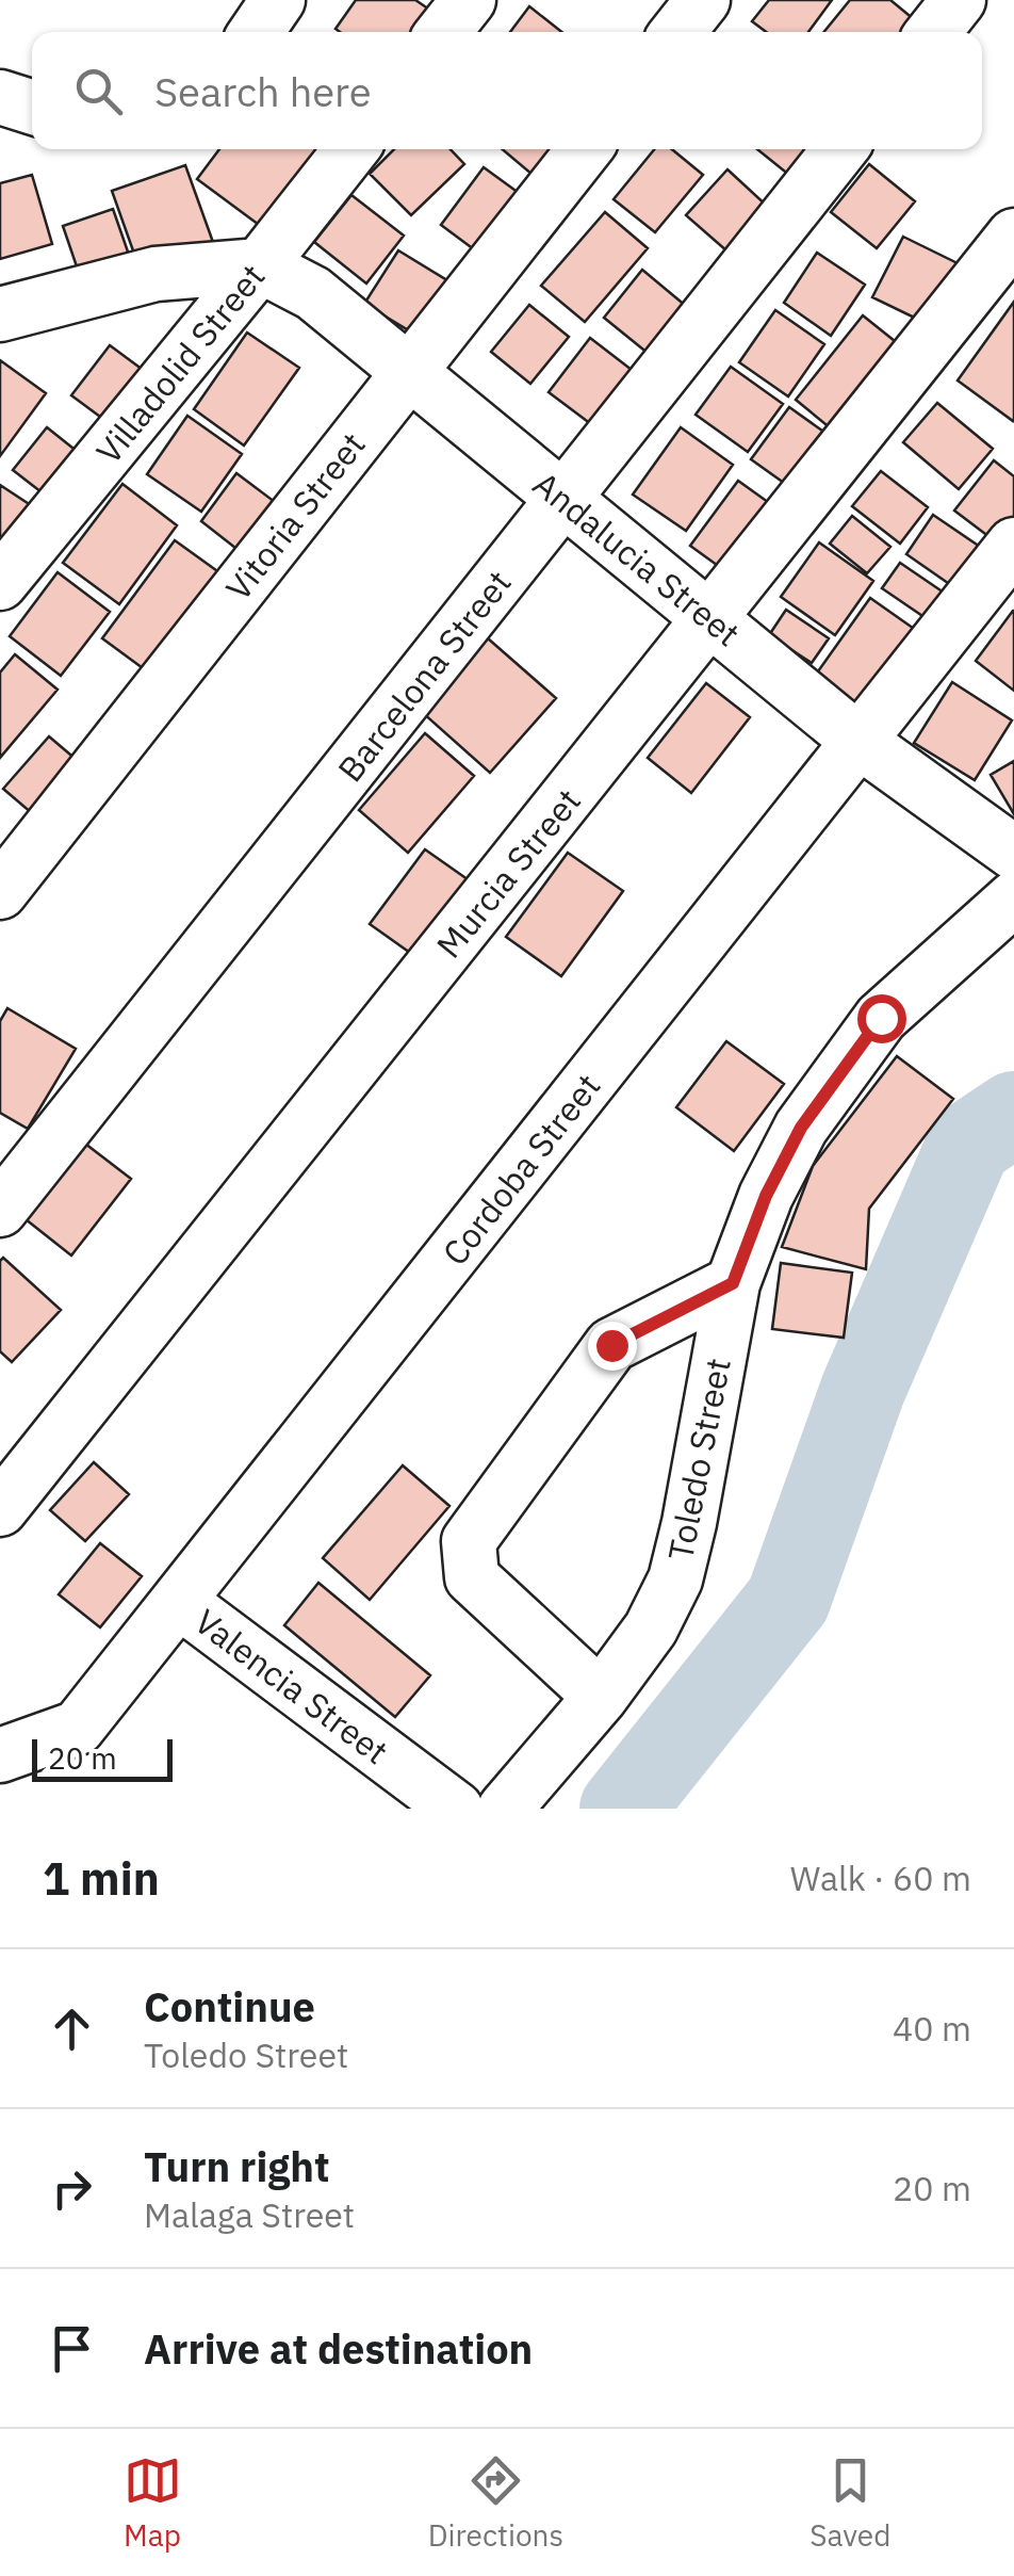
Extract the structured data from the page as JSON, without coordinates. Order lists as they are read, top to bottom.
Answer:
{
  "streets": {
    "street": [
      "Villadolid Street",
      "Vitoria Street",
      "Andalucia Street",
      "Barcelona Street",
      "Murcia Street",
      "Cordoba Street",
      "Toledo Street",
      "Valencia Street"
    ]
  },
  "crossings": [
    ["Villadolid Street", "Andalucia Street"],
    ["Vitoria Street", "Andalucia Street"],
    ["Andalucia Street", "Barcelona Street"],
    ["Andalucia Street", "Murcia Street"],
    ["Andalucia Street", "Cordoba Street"],
    ["Cordoba Street", "Valencia Street"]
  ],
  "scale_bar": "20 m",
  "page": {
    "search": "Search here",
    "scale": "20 m",
    "heading": ["1 min", "Walk · 60 m"],
    "list": [
      ["Continue", "Toledo Street", "40 m"],
      ["Turn right", "Malaga Street", "20 m"],
      "Arrive at destination"
    ],
    "nav": ["Map", "Directions", "Saved"]
  }
}
